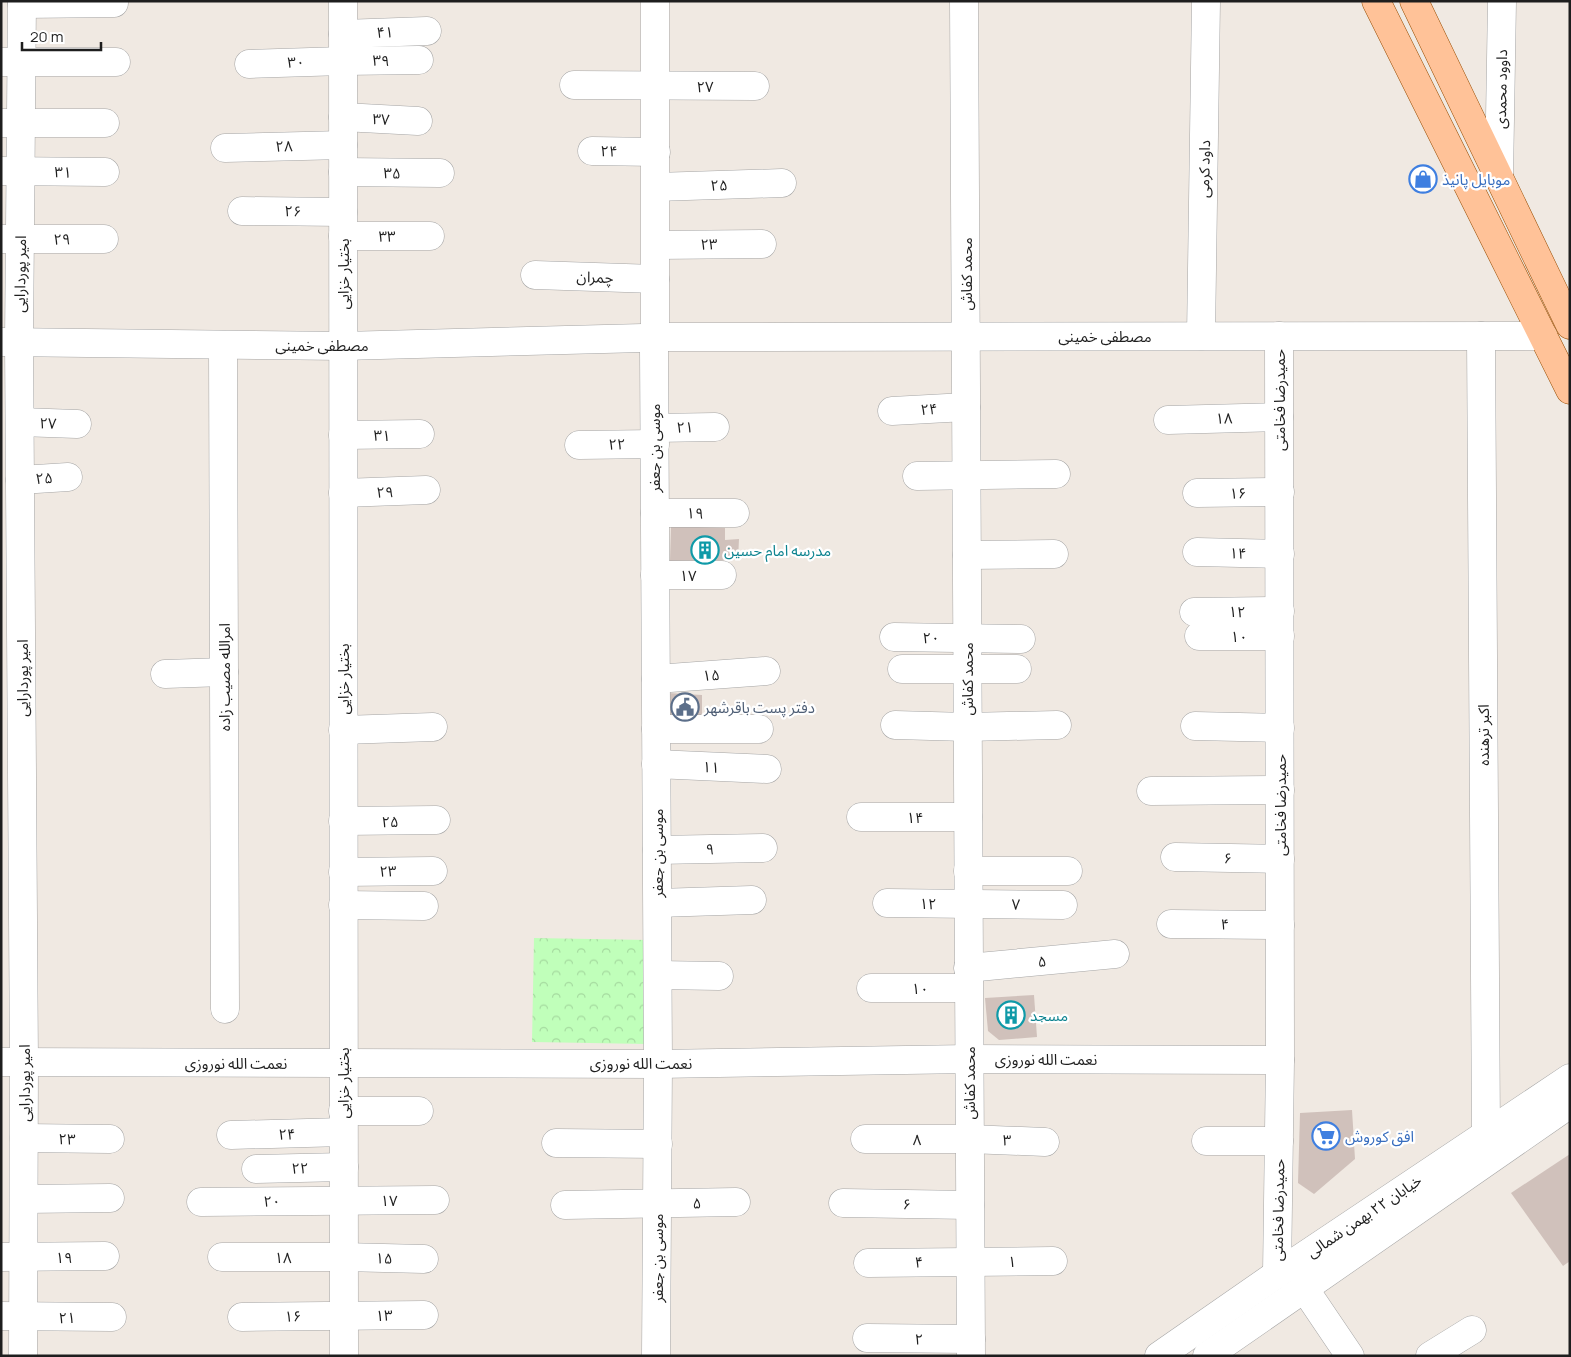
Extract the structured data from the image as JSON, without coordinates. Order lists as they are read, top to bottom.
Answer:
{
  "streets": {
    "street": [
      "۴۱",
      "۳۹",
      "۳۰",
      "۲۷",
      "داوود محمدی",
      "۳۷",
      "۲۸",
      "۲۴",
      "داود کرمی",
      "۳۱",
      "۳۵",
      "۲۵",
      "۲۶",
      "۳۳",
      "۲۹",
      "۲۳",
      "امیر پوردارایی",
      "بختیار خزایی",
      "محمد کفاش",
      "چمران",
      "مصطفی خمینی",
      "حمیدرضا فخامتی",
      "۱۸",
      "۲۱",
      "۲۲",
      "موسی بن جعفر",
      "۱۶",
      "۱۹",
      "۱۴",
      "۱۷",
      "۱۲",
      "۱۰",
      "۲۰",
      "۱۵",
      "امرالله مصیب زاده",
      "اکبر ترهنده",
      "۱۱",
      "۹",
      "۶",
      "۷",
      "۴",
      "۵",
      "نعمت الله نوروزی",
      "۸",
      "۳",
      "خیابان ۲۲ بهمن شمالی",
      "۱",
      "۱۳",
      "۲"
    ]
  },
  "crossings": [
    ["۴۱", "بختیار خزایی"],
    ["۳۹", "۳۰"],
    ["۳۹", "بختیار خزایی"],
    ["۳۰", "بختیار خزایی"],
    ["۲۷", "امیر پوردارایی"],
    ["۲۷", "موسی بن جعفر"],
    ["۳۷", "بختیار خزایی"],
    ["۲۸", "بختیار خزایی"],
    ["۲۴", "بختیار خزایی"],
    ["۲۴", "محمد کفاش"],
    ["۲۴", "موسی بن جعفر"],
    ["داود کرمی", "مصطفی خمینی"],
    ["۳۱", "امیر پوردارایی"],
    ["۳۱", "بختیار خزایی"],
    ["۳۵", "بختیار خزایی"],
    ["۲۵", "امیر پوردارایی"],
    ["۲۵", "بختیار خزایی"],
    ["۲۵", "موسی بن جعفر"],
    ["۲۶", "۳۳"],
    ["۲۶", "بختیار خزایی"],
    ["۳۳", "بختیار خزایی"],
    ["۲۹", "امیر پوردارایی"],
    ["۲۹", "بختیار خزایی"],
    ["۲۳", "امیر پوردارایی"],
    ["۲۳", "بختیار خزایی"],
    ["۲۳", "موسی بن جعفر"],
    ["امیر پوردارایی", "مصطفی خمینی"],
    ["امیر پوردارایی", "۲۱"],
    ["امیر پوردارایی", "۱۹"],
    ["امیر پوردارایی", "نعمت الله نوروزی"],
    ["بختیار خزایی", "مصطفی خمینی"],
    ["بختیار خزایی", "۱۸"],
    ["بختیار خزایی", "۲۲"],
    ["بختیار خزایی", "۱۶"],
    ["بختیار خزایی", "۱۷"],
    ["بختیار خزایی", "۲۰"],
    ["بختیار خزایی", "۱۵"],
    ["بختیار خزایی", "نعمت الله نوروزی"],
    ["بختیار خزایی", "۱۳"],
    ["محمد کفاش", "مصطفی خمینی"],
    ["محمد کفاش", "۱۴"],
    ["محمد کفاش", "۱۲"],
    ["محمد کفاش", "۱۰"],
    ["محمد کفاش", "۲۰"],
    ["محمد کفاش", "۶"],
    ["محمد کفاش", "۷"],
    ["محمد کفاش", "۴"],
    ["محمد کفاش", "۵"],
    ["محمد کفاش", "نعمت الله نوروزی"],
    ["محمد کفاش", "۸"],
    ["محمد کفاش", "۳"],
    ["محمد کفاش", "۱"],
    ["محمد کفاش", "۲"],
    ["چمران", "موسی بن جعفر"],
    ["مصطفی خمینی", "حمیدرضا فخامتی"],
    ["مصطفی خمینی", "موسی بن جعفر"],
    ["مصطفی خمینی", "امرالله مصیب زاده"],
    ["مصطفی خمینی", "اکبر ترهنده"],
    ["حمیدرضا فخامتی", "۱۸"],
    ["حمیدرضا فخامتی", "۱۶"],
    ["حمیدرضا فخامتی", "۱۴"],
    ["حمیدرضا فخامتی", "۱۲"],
    ["حمیدرضا فخامتی", "۶"],
    ["حمیدرضا فخامتی", "۴"],
    ["حمیدرضا فخامتی", "نعمت الله نوروزی"],
    ["حمیدرضا فخامتی", "خیابان ۲۲ بهمن شمالی"],
    ["۱۸", "۱۵"],
    ["۲۱", "۲۲"],
    ["۲۱", "موسی بن جعفر"],
    ["۲۲", "موسی بن جعفر"],
    ["موسی بن جعفر", "۱۹"],
    ["موسی بن جعفر", "۱۷"],
    ["موسی بن جعفر", "۱۵"],
    ["موسی بن جعفر", "۱۱"],
    ["موسی بن جعفر", "۹"],
    ["موسی بن جعفر", "۵"],
    ["موسی بن جعفر", "نعمت الله نوروزی"],
    ["۱۶", "۱۳"],
    ["۱۷", "۲۰"],
    ["۱۲", "۷"],
    ["۱۰", "۵"],
    ["اکبر ترهنده", "خیابان ۲۲ بهمن شمالی"],
    ["۴", "۱"],
    ["۸", "۳"]
  ],
  "places": {
    "shop": ["موبایل پانیذ"],
    "building": ["مدرسه امام حسین", "مسجد"],
    "public building": ["دفتر پست باقرشهر"],
    "supermarket": ["افق کوروش"]
  },
  "scale_bar": "20 m"
}
